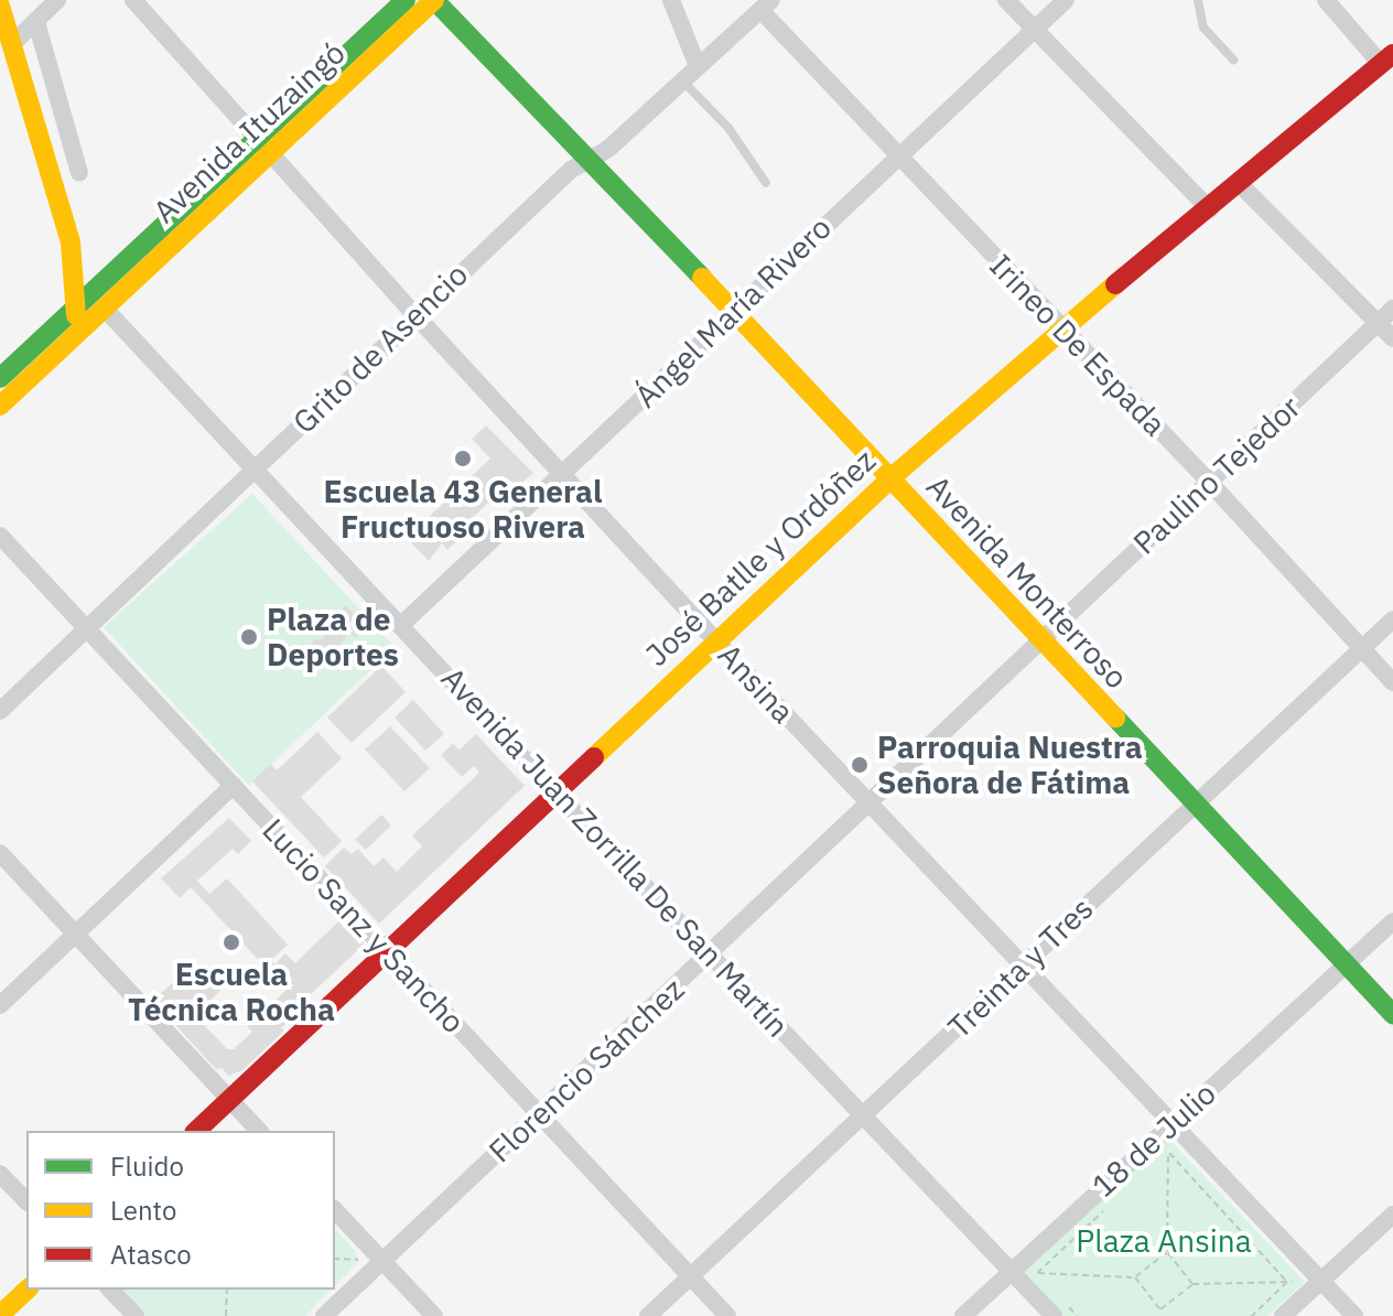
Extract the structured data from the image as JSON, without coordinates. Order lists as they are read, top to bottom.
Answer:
{
  "streets": {
    "street": [
      "Avenida Ituzaingó",
      "Ángel María Rivero",
      "Irineo De Espada",
      "Grito de Asencio",
      "Paulino Tejedor",
      "José Batlle y Ordóñez",
      "Avenida Monterroso",
      "Ansina",
      "Avenida Juan Zorrilla De San Martín",
      "Lucio Sanz y Sancho",
      "Treinta y Tres",
      "Florencio Sánchez",
      "18 de Julio"
    ]
  },
  "crossings": [
    ["Avenida Ituzaingó", "Avenida Monterroso"],
    ["Avenida Ituzaingó", "Ansina"],
    ["Avenida Ituzaingó", "Avenida Juan Zorrilla De San Martín"],
    ["Ángel María Rivero", "Irineo De Espada"],
    ["Ángel María Rivero", "Avenida Monterroso"],
    ["Ángel María Rivero", "Ansina"],
    ["Ángel María Rivero", "Avenida Juan Zorrilla De San Martín"],
    ["Irineo De Espada", "Grito de Asencio"],
    ["Irineo De Espada", "Paulino Tejedor"],
    ["Irineo De Espada", "José Batlle y Ordóñez"],
    ["Irineo De Espada", "Treinta y Tres"],
    ["Grito de Asencio", "Avenida Monterroso"],
    ["Grito de Asencio", "Ansina"],
    ["Grito de Asencio", "Avenida Juan Zorrilla De San Martín"],
    ["Grito de Asencio", "Lucio Sanz y Sancho"],
    ["Paulino Tejedor", "Avenida Monterroso"],
    ["Paulino Tejedor", "Florencio Sánchez"],
    ["José Batlle y Ordóñez", "Avenida Monterroso"],
    ["José Batlle y Ordóñez", "Ansina"],
    ["José Batlle y Ordóñez", "Avenida Juan Zorrilla De San Martín"],
    ["José Batlle y Ordóñez", "Lucio Sanz y Sancho"],
    ["Avenida Monterroso", "Treinta y Tres"],
    ["Avenida Monterroso", "Florencio Sánchez"],
    ["Avenida Monterroso", "18 de Julio"],
    ["Ansina", "Treinta y Tres"],
    ["Ansina", "Florencio Sánchez"],
    ["Ansina", "18 de Julio"],
    ["Avenida Juan Zorrilla De San Martín", "Treinta y Tres"],
    ["Avenida Juan Zorrilla De San Martín", "Florencio Sánchez"],
    ["Avenida Juan Zorrilla De San Martín", "18 de Julio"],
    ["Lucio Sanz y Sancho", "Treinta y Tres"],
    ["Lucio Sanz y Sancho", "Florencio Sánchez"]
  ],
  "parks": ["Plaza Ansina"],
  "places": [
    "Escuela 43 General Fructuoso Rivera",
    "Plaza de Deportes",
    "Parroquia Nuestra Señora de Fátima",
    "Escuela Técnica Rocha"
  ],
  "legend": ["Fluido", "Lento", "Atasco"]
}
